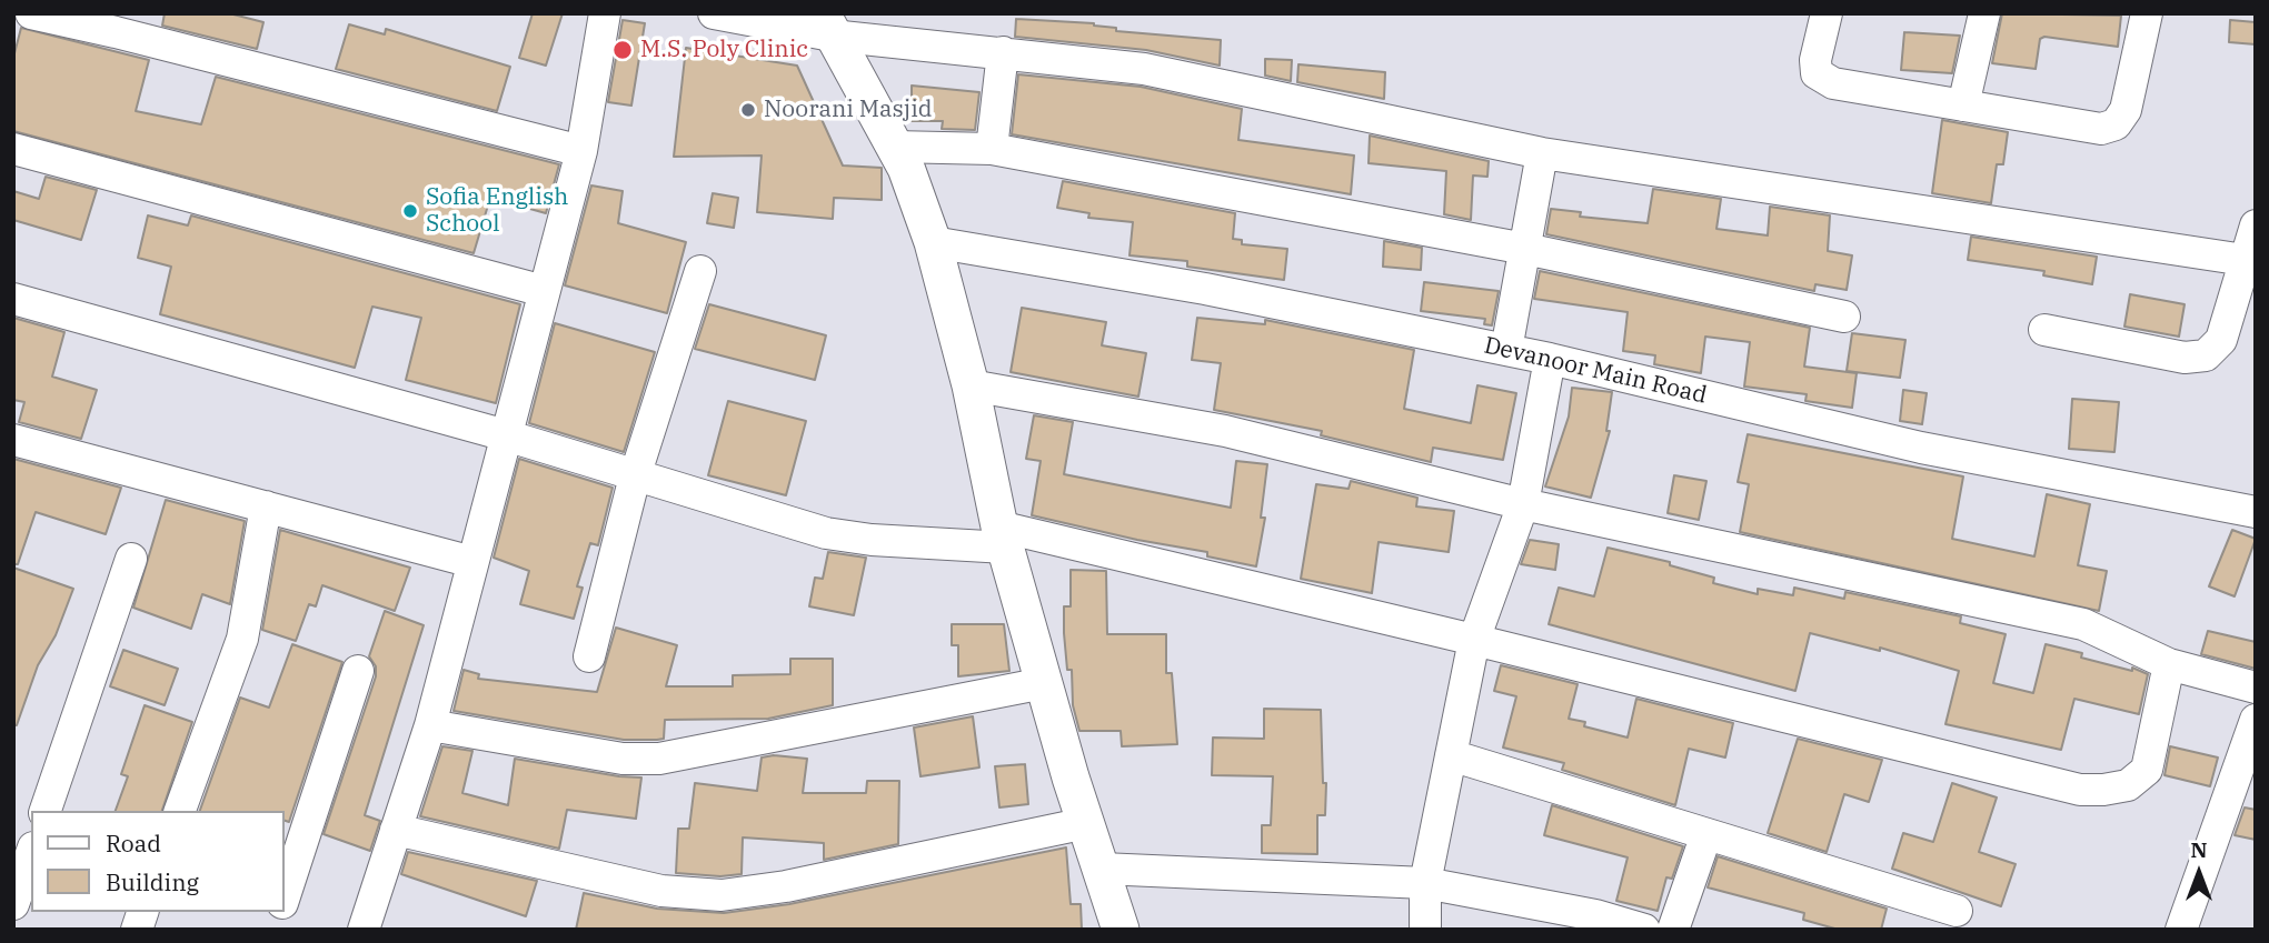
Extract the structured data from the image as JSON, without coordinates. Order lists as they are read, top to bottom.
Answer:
{
  "streets": {
    "street": ["Devanoor Main Road"]
  },
  "places": ["M.S. Poly Clinic", "Noorani Masjid", "Sofia English School"],
  "legend": ["Road", "Building"],
  "north": "top"
}
